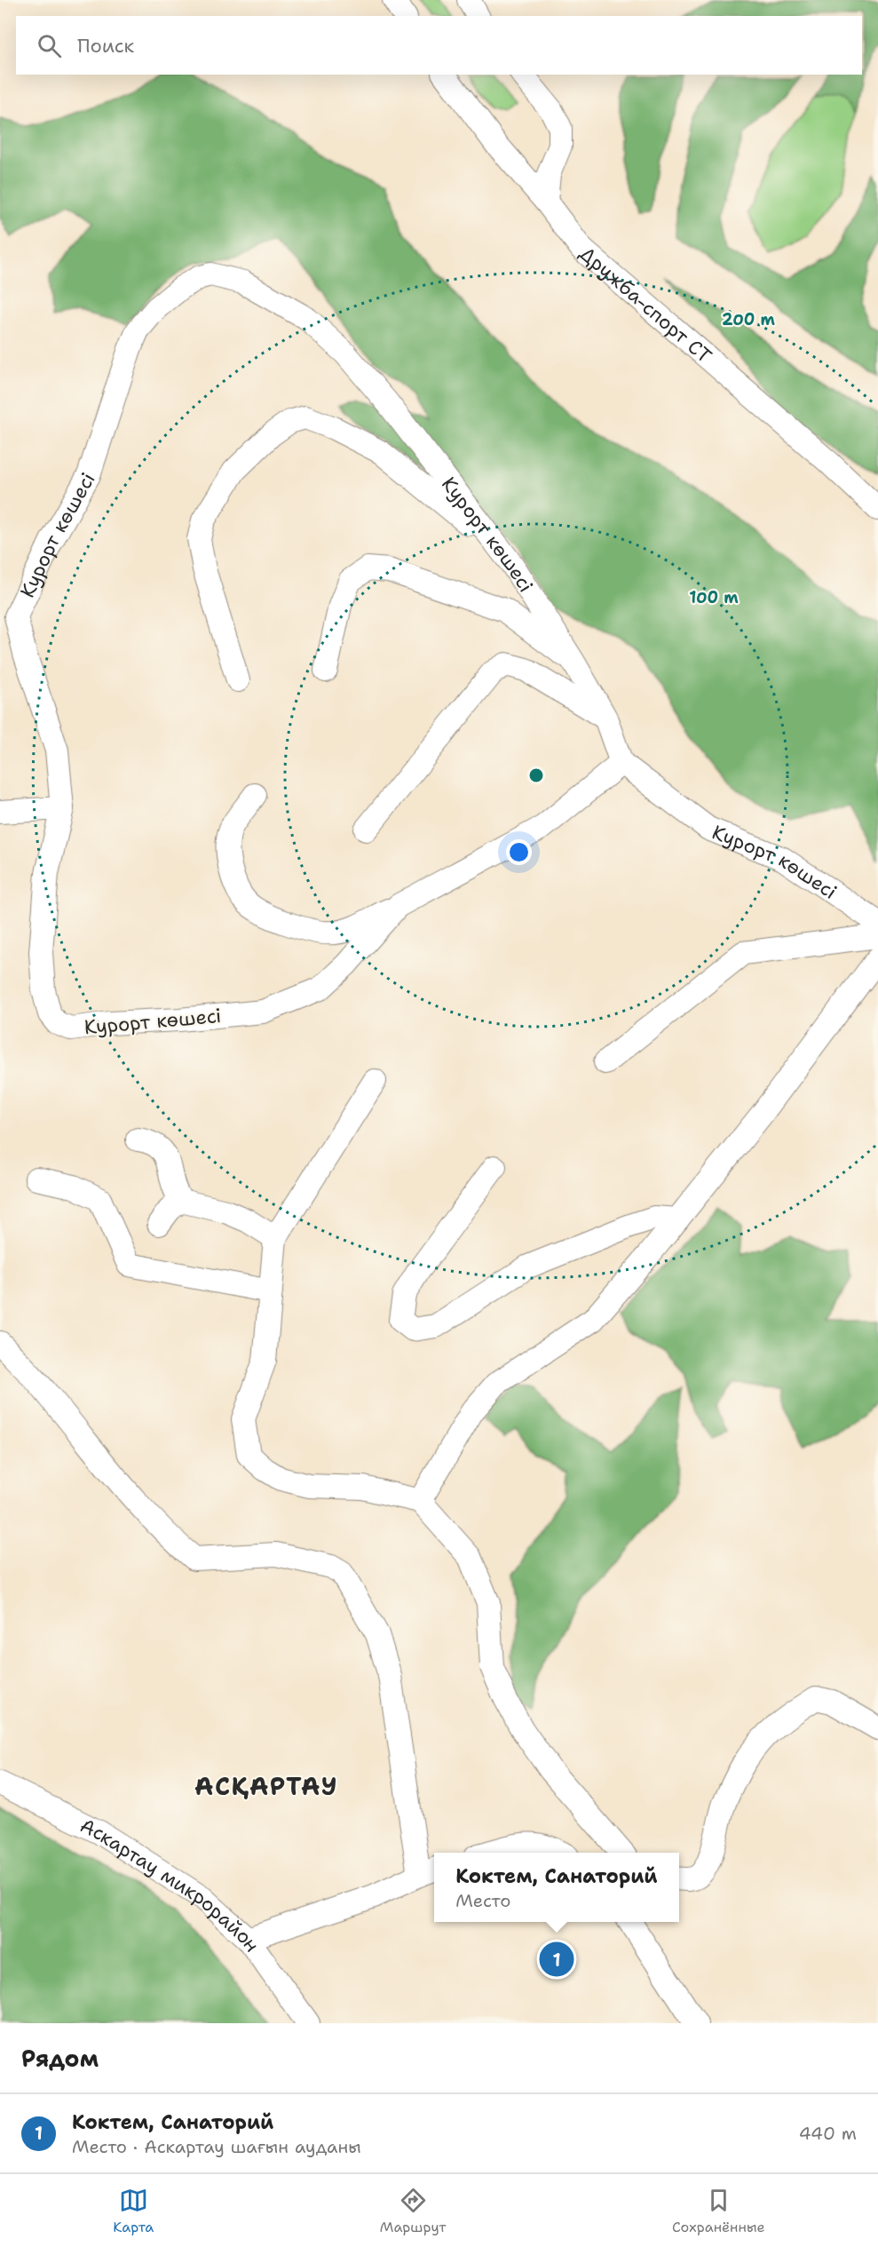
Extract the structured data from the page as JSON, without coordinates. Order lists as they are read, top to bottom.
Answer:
{
  "streets": {
    "street": ["Дружба-спорт СТ", "Курорт көшесі", "Аскартау микрорайон"]
  },
  "districts": ["АСҚАРТАУ"],
  "page": {
    "search": "Поиск",
    "popup": ["Коктем, Санаторий", "Место"],
    "pins": "1",
    "heading": "Рядом",
    "list": [
      {
        "mark": "1",
        "name": "Коктем, Санаторий",
        "note": "Место · Аскартау шағын ауданы",
        "value": "440 m"
      }
    ],
    "nav": ["Карта", "Маршрут", "Сохранённые"]
  },
  "rings": ["200 m", "100 m"]
}
